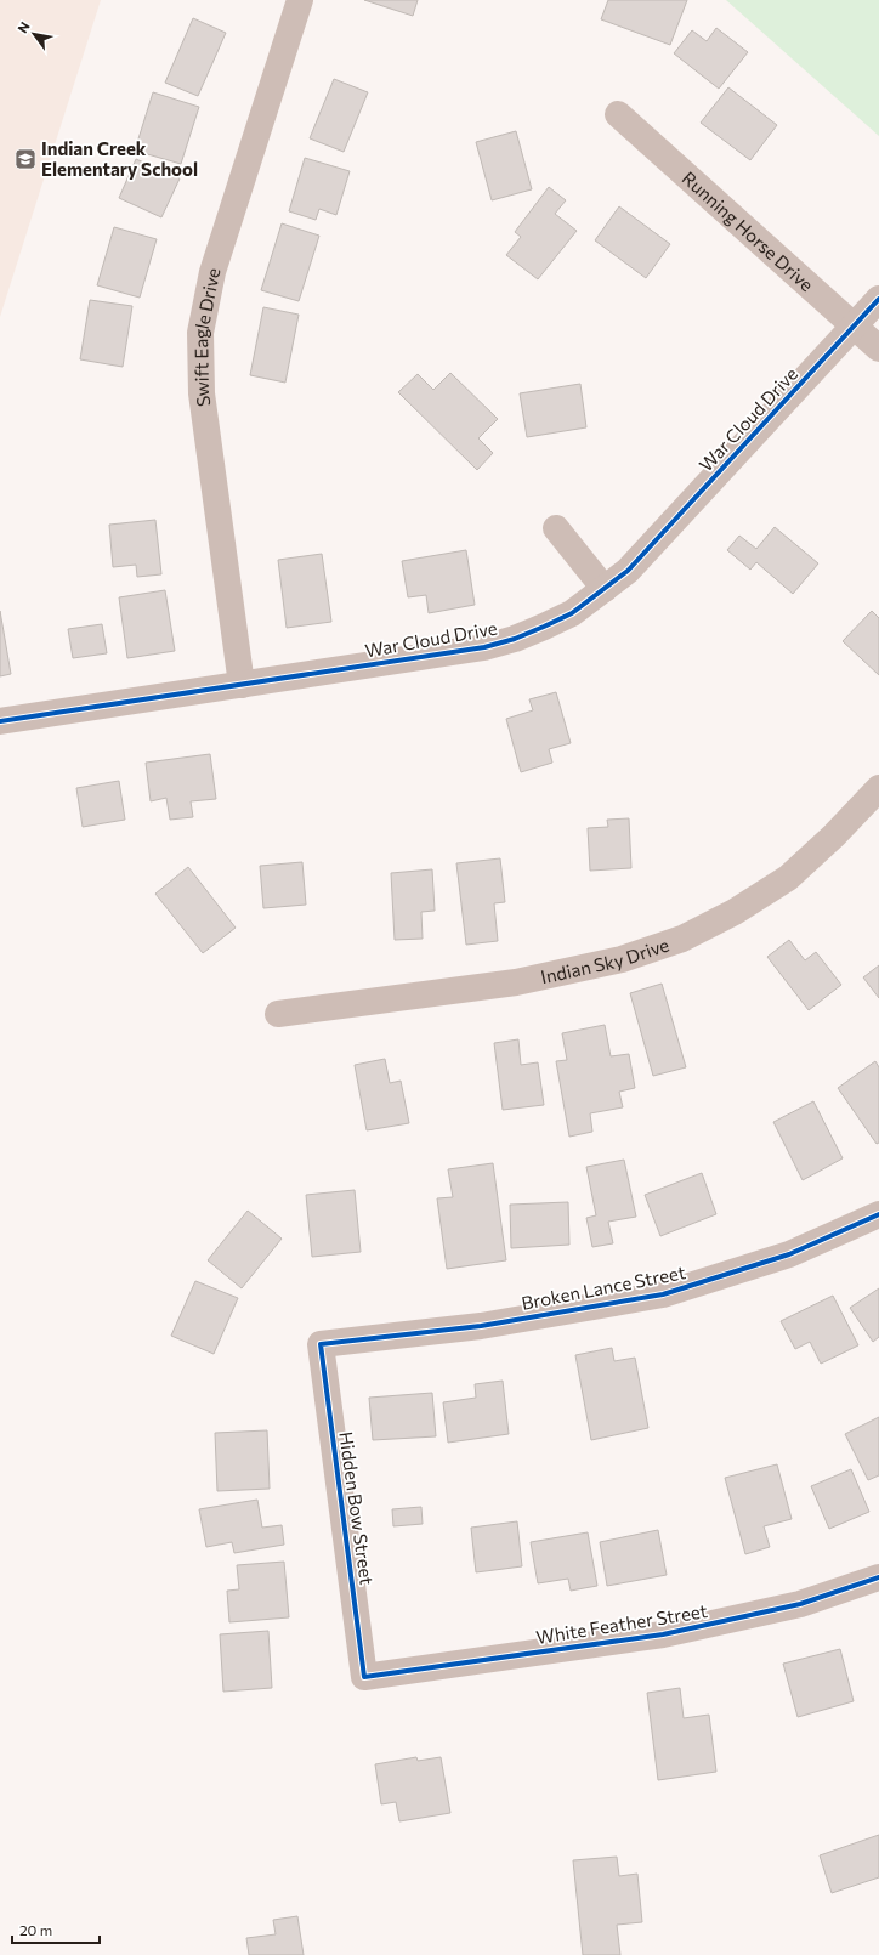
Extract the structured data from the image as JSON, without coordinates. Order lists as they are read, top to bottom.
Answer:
{
  "streets": {
    "street": [
      "Running Horse Drive",
      "Swift Eagle Drive",
      "War Cloud Drive",
      "Indian Sky Drive",
      "Broken Lance Street",
      "Hidden Bow Street",
      "White Feather Street"
    ]
  },
  "crossings": [
    ["Running Horse Drive", "War Cloud Drive"],
    ["Swift Eagle Drive", "War Cloud Drive"],
    ["Broken Lance Street", "Hidden Bow Street"],
    ["Hidden Bow Street", "White Feather Street"]
  ],
  "places": {
    "school or university": ["Indian Creek Elementary School"]
  },
  "scale_bar": "20 m",
  "north": "top left"
}
